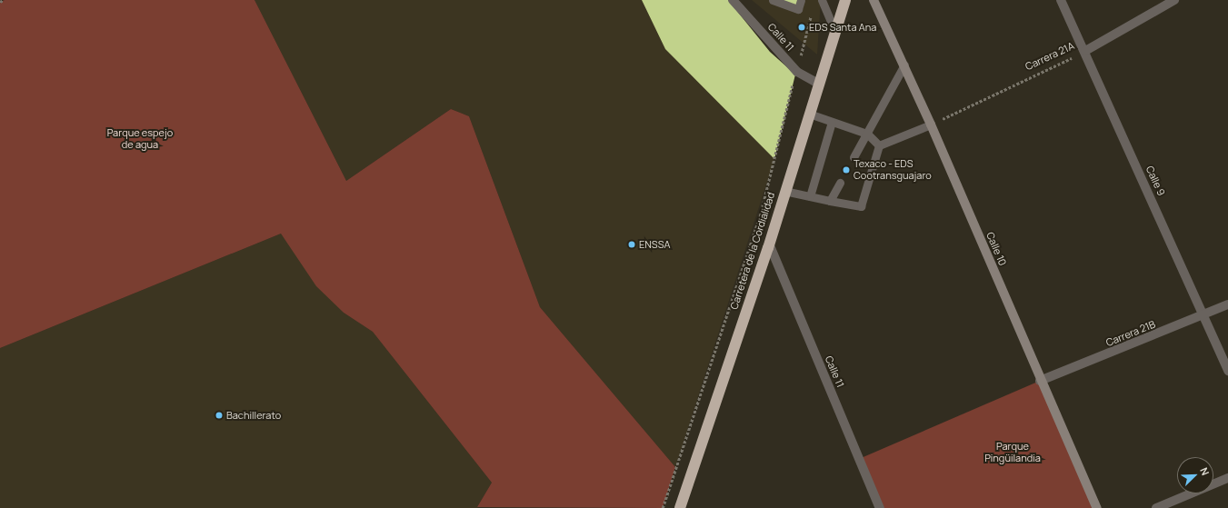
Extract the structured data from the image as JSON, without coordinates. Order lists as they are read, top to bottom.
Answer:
{
  "streets": {
    "highway": ["Carretera de la Cordialidad"],
    "main road": ["Calle 10"],
    "street": [
      "Calle 11",
      "Carrera 21A",
      "Calle 9",
      "Carrera 21B"
    ]
  },
  "crossings": [
    ["Calle 11", "Carretera de la Cordialidad"],
    ["Carrera 21A", "Calle 9"],
    ["Carrera 21A", "Calle 10"],
    ["Calle 9", "Carrera 21B"],
    ["Calle 10", "Carrera 21B"]
  ],
  "parks": ["Parque espejo de agua", "Parque Pingüilandia"],
  "places": [
    "EDS Santa Ana",
    "Texaco - EDS Cootransguajaro",
    "ENSSA",
    "Bachillerato"
  ],
  "north": "top right"
}
